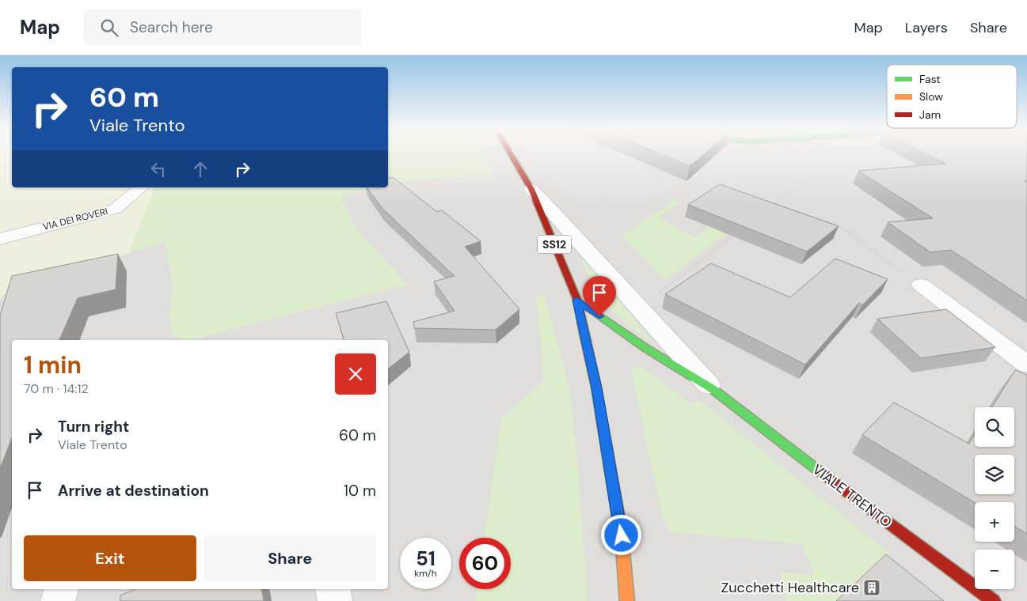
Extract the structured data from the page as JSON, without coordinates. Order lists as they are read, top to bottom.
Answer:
{
  "streets": {
    "street": ["VIA DEI ROVERI", "SS12", "VIALE TRENTO"]
  },
  "crossings": [
    ["SS12", "VIALE TRENTO"]
  ],
  "places": {
    "building": ["Zucchetti Healthcare"]
  },
  "legend": ["Fast", "Slow", "Jam"],
  "page": {
    "header": "Map",
    "search": "Search here",
    "nav": ["Map", "Layers", "Share"],
    "turn": ["60 m", "Viale Trento"],
    "heading": ["1 min", "70 m · 14:12"],
    "map_buttons": ["+", "−"],
    "list": [
      {
        "name": "Turn right",
        "note": "Viale Trento",
        "value": "60 m"
      },
      {
        "name": "Arrive at destination",
        "value": "10 m"
      }
    ],
    "buttons": ["Exit", "Share"],
    "speed": "51 km/h",
    "limit": "60"
  }
}
